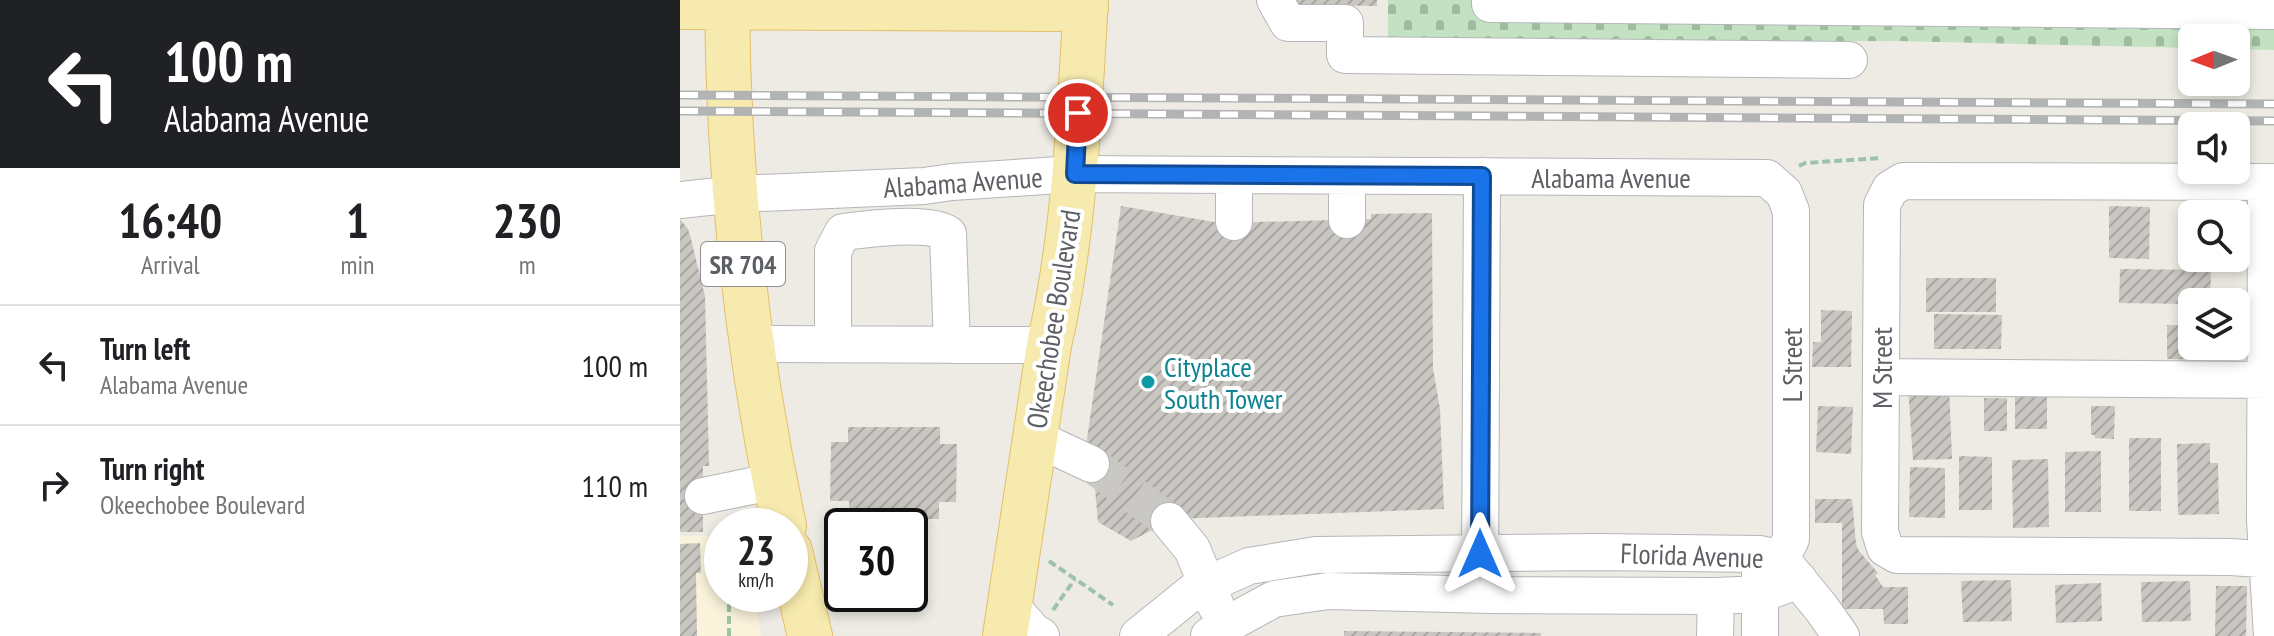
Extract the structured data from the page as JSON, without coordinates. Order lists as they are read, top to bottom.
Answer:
{
  "streets": {
    "main road": ["SR 704", "Okeechobee Boulevard"],
    "street": [
      "Alabama Avenue",
      "L Street",
      "M Street",
      "Florida Avenue"
    ]
  },
  "crossings": [
    ["Alabama Avenue", "SR 704"],
    ["Alabama Avenue", "Okeechobee Boulevard"],
    ["Alabama Avenue", "L Street"],
    ["L Street", "Florida Avenue"]
  ],
  "places": ["Cityplace South Tower"],
  "north": "left",
  "page": {
    "turn": ["100 m", "Alabama Avenue"],
    "eta": [
      "16:40",
      "Arrival",
      "1",
      "min",
      "230",
      "m"
    ],
    "list": [
      {
        "name": "Turn left",
        "note": "Alabama Avenue",
        "value": "100 m"
      },
      {
        "name": "Turn right",
        "note": "Okeechobee Boulevard",
        "value": "110 m"
      }
    ],
    "speed": "23 km/h",
    "limit": "30"
  }
}
